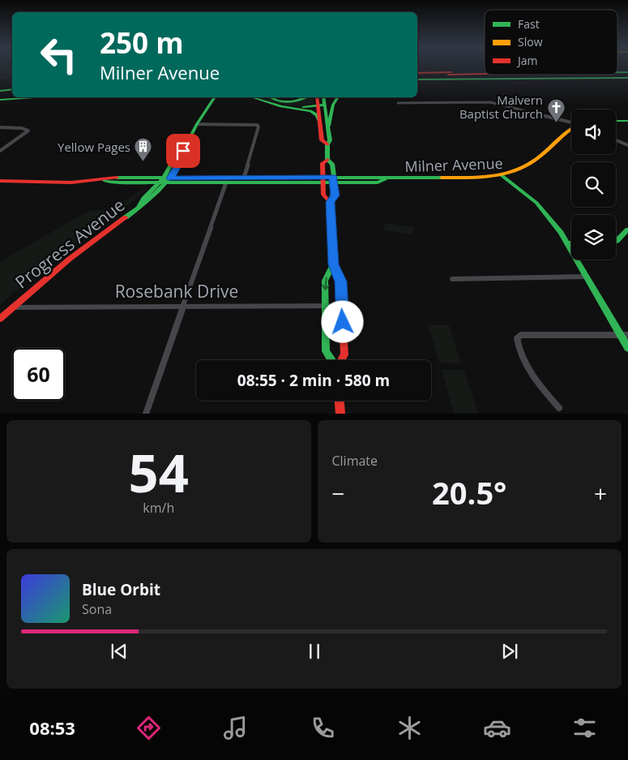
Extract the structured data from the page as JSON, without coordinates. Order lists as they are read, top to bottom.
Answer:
{
  "streets": {
    "main road": ["Milner Avenue", "Progress Avenue"],
    "street": ["Rosebank Drive"]
  },
  "crossings": [
    ["Milner Avenue", "Progress Avenue"],
    ["Progress Avenue", "Rosebank Drive"]
  ],
  "places": {
    "church": ["Malvern Baptist Church"],
    "building": ["Yellow Pages"]
  },
  "legend": ["Fast", "Slow", "Jam"],
  "page": {
    "turn": ["250 m", "Milner Avenue"],
    "limit": "60",
    "trip": "08:55 · 2 min · 580 m",
    "tile": [
      ["54", "km/h"],
      "Climate"
    ],
    "heat": ["−", "20.5°", "+"],
    "song": ["Blue Orbit", "Sona"],
    "tabs": "08:53"
  }
}
